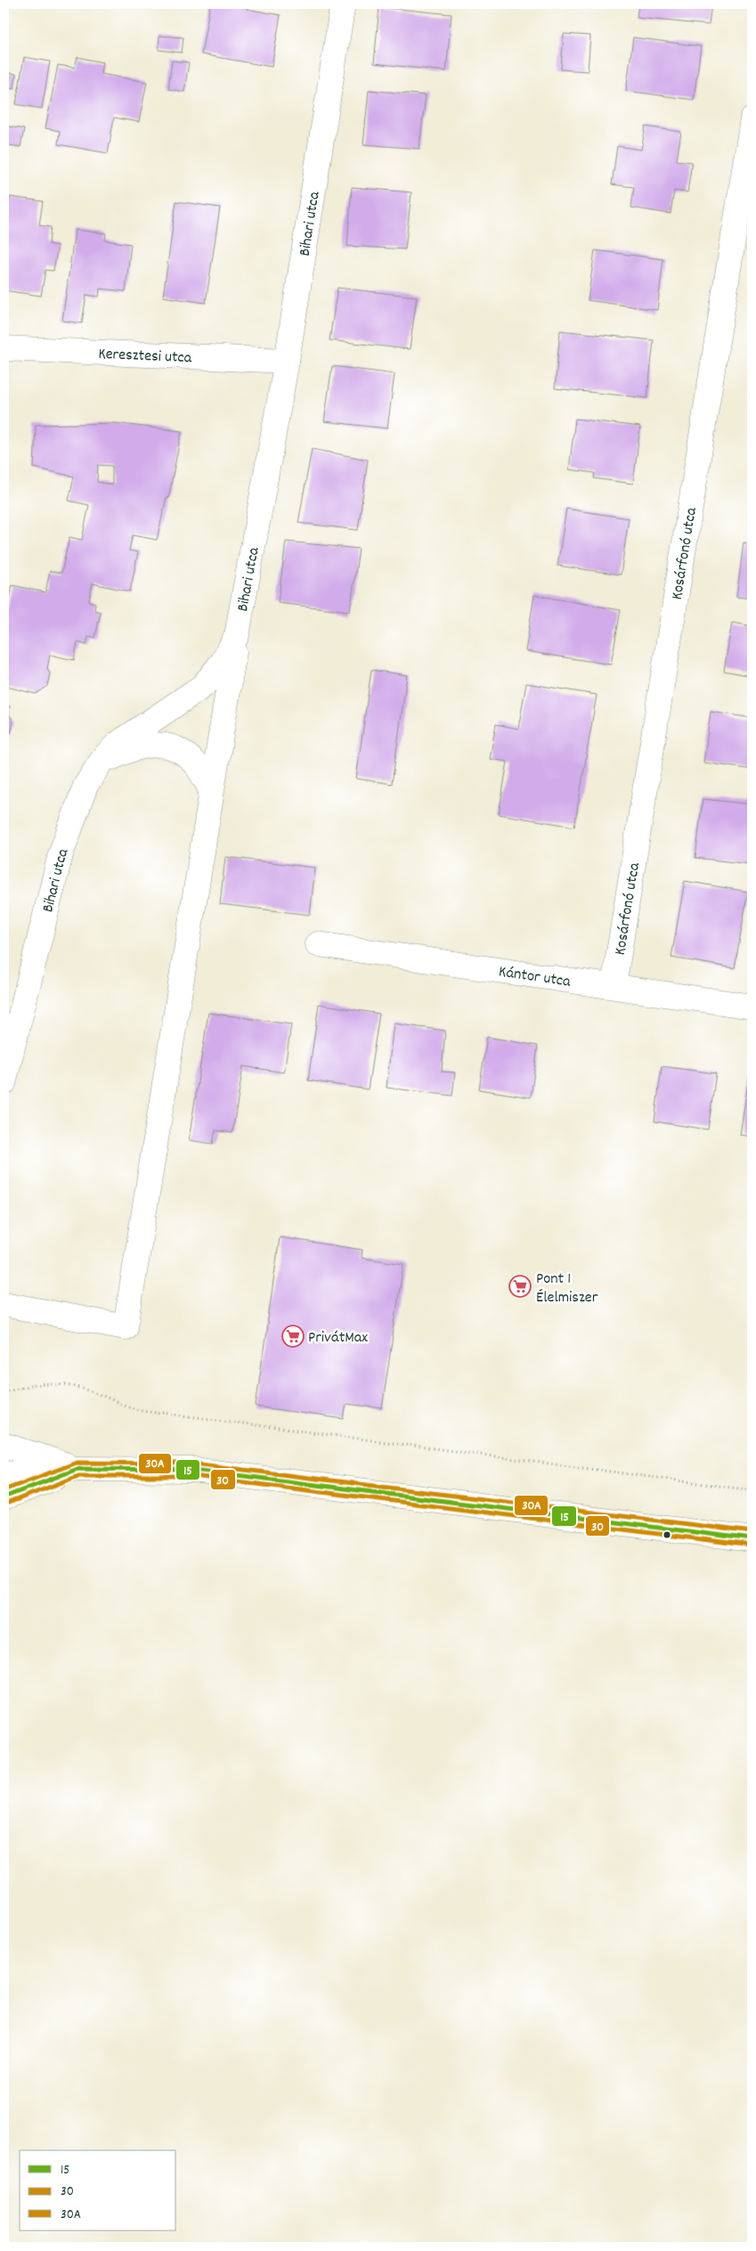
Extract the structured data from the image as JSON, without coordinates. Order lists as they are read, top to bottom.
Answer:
{
  "streets": {
    "street": [
      "Bihari utca",
      "Keresztesi utca",
      "Kosárfonó utca",
      "Kántor utca"
    ]
  },
  "crossings": [
    ["Bihari utca", "Keresztesi utca"],
    ["Kosárfonó utca", "Kántor utca"]
  ],
  "places": {
    "supermarket": ["Pont 1 Élelmiszer", "PrivátMax"]
  },
  "lines": ["transit line 30A", "transit line 15", "transit line 30"],
  "legend": ["15", "30", "30A"]
}
